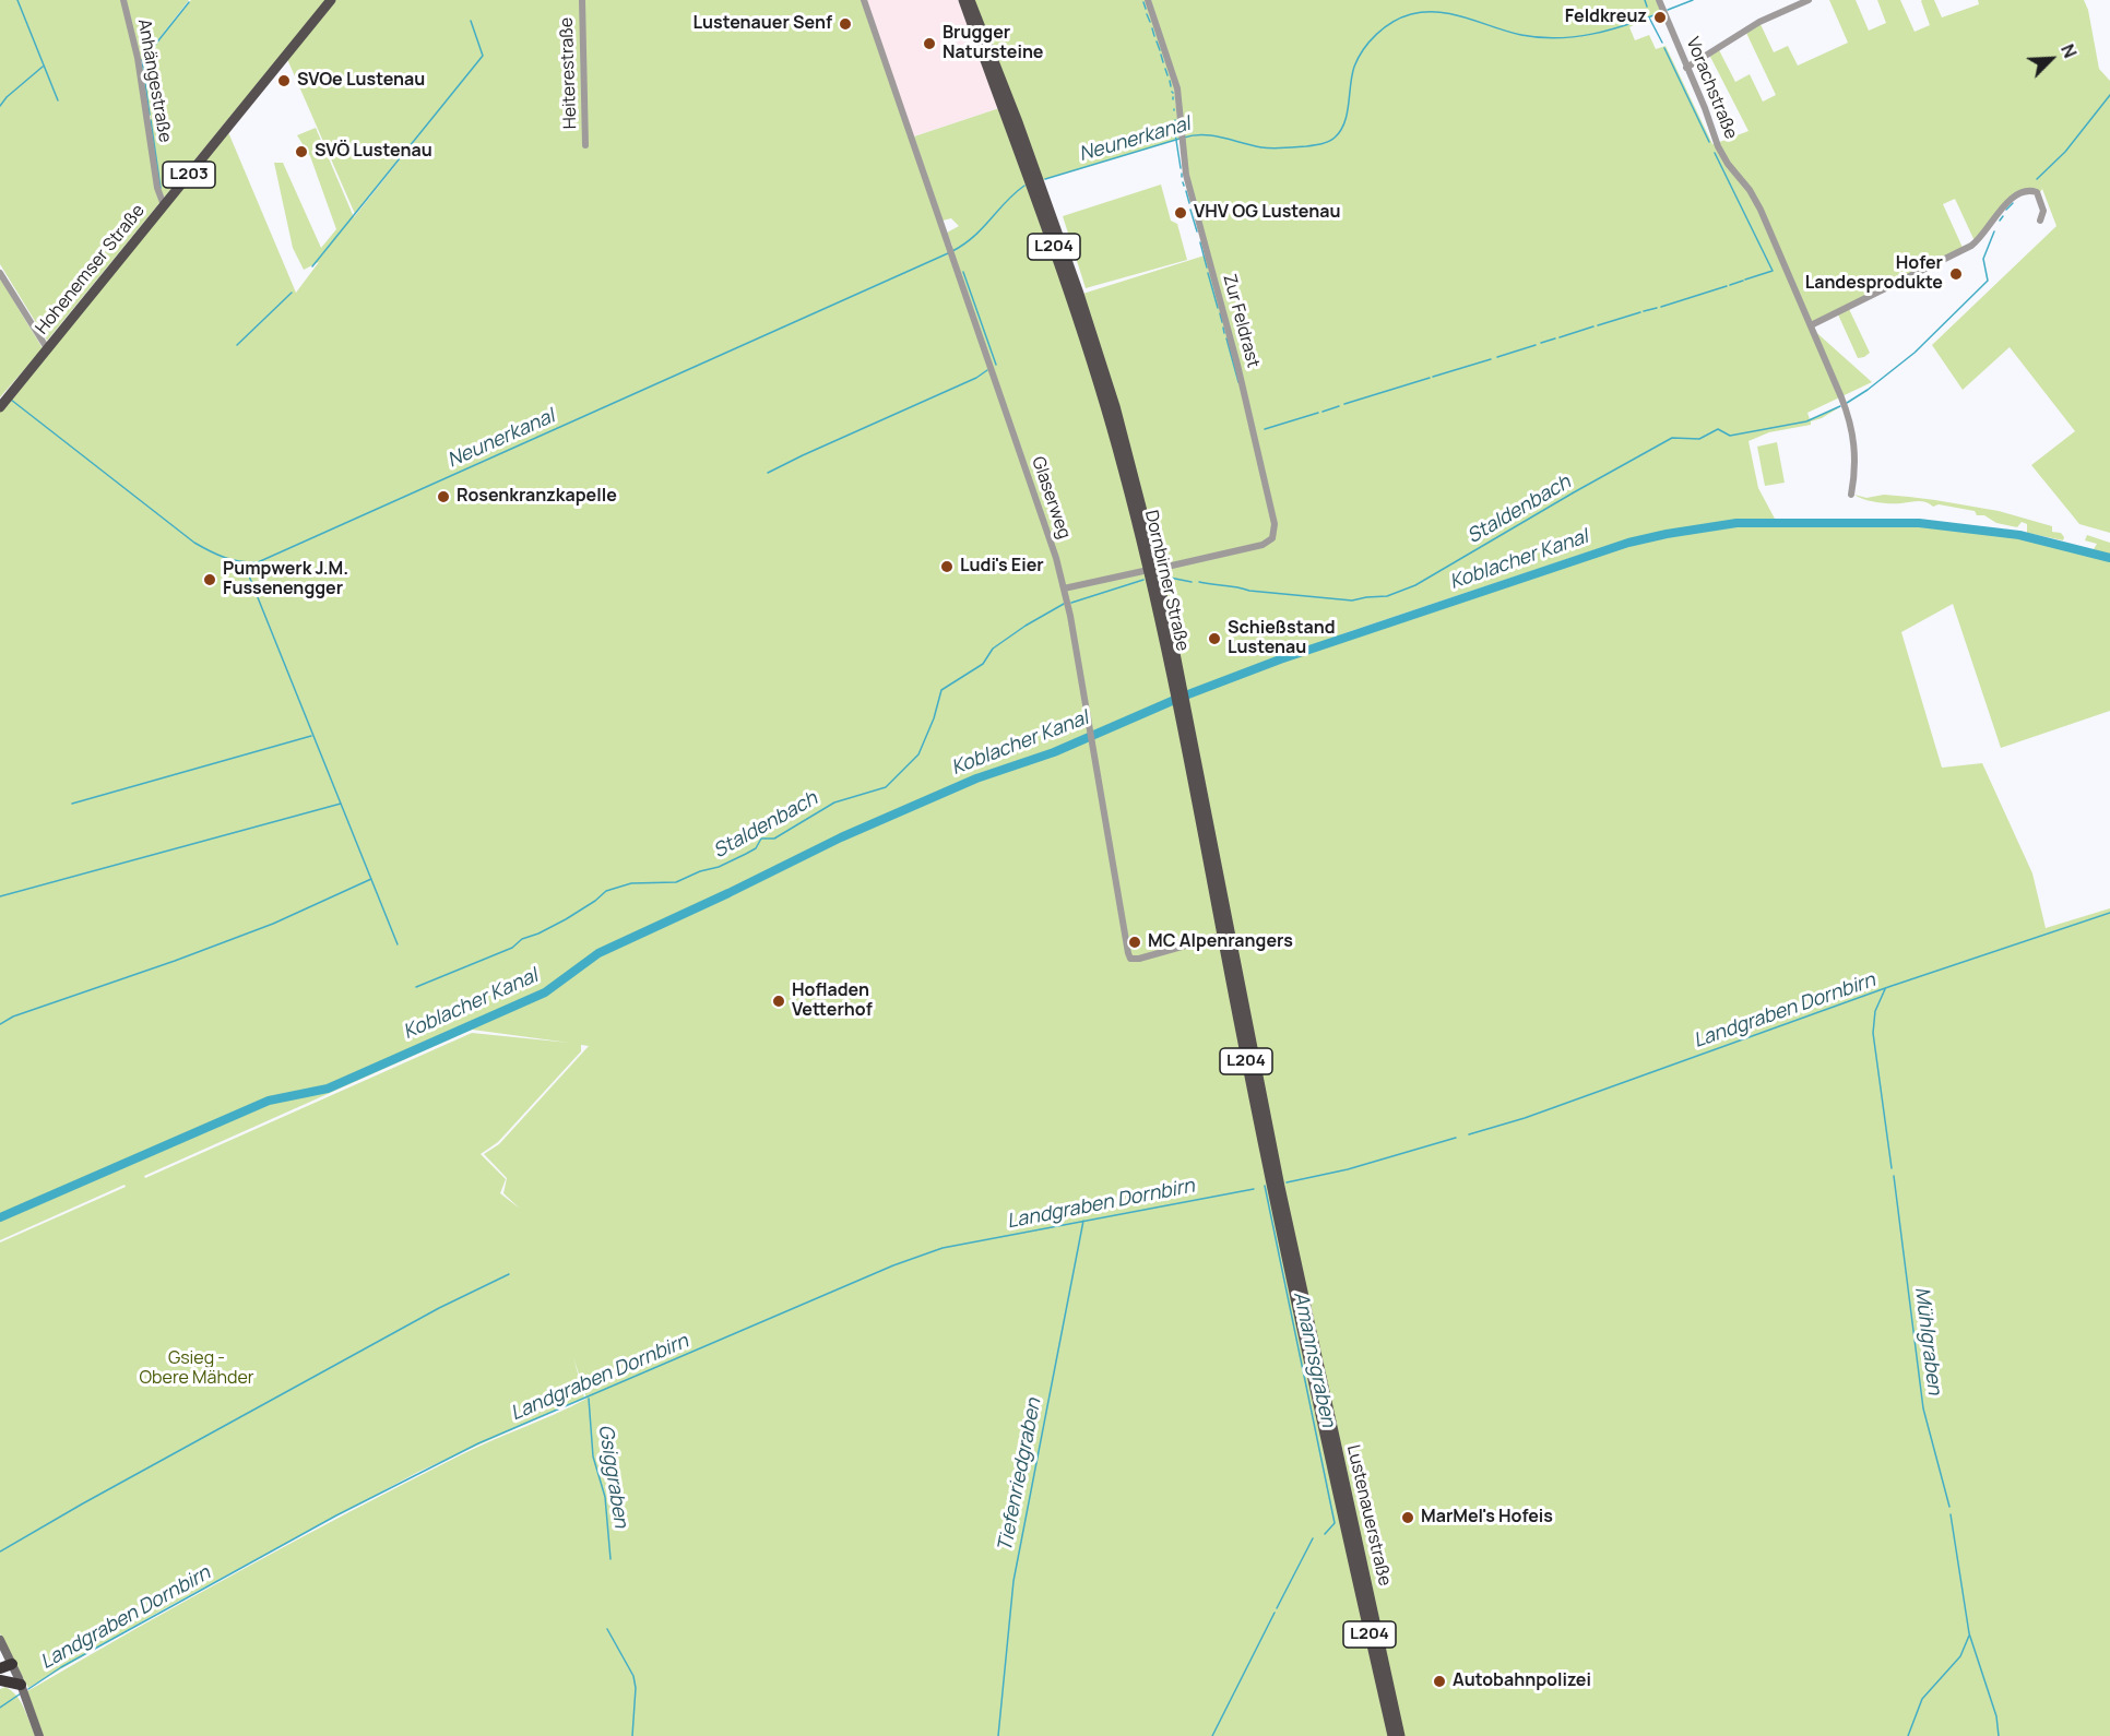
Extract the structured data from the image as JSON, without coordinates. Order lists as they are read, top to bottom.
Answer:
{
  "streets": {
    "main road": [
      "L203",
      "L204",
      "Hohenemser Straße",
      "Dornbirner Straße",
      "Lustenauerstraße"
    ],
    "street": [
      "Heiterestraße",
      "Anhängestraße",
      "Vorachstraße",
      "Zur Feldrast",
      "Glaserweg"
    ]
  },
  "crossings": [
    ["Anhängestraße", "Hohenemser Straße"],
    ["Glaserweg", "Dornbirner Straße"],
    ["Dornbirner Straße", "Lustenauerstraße"]
  ],
  "water": [
    "Neunerkanal",
    "Staldenbach",
    "Koblacher Kanal",
    "Landgraben Dornbirn",
    "Mühlgraben",
    "Amannsgraben",
    "Tiefenriedgraben",
    "Gsiggraben"
  ],
  "parks": ["Gsieg - Obere Mähder"],
  "places": [
    "Feldkreuz",
    "Lustenauer Senf",
    "Brugger Natursteine",
    "SVOe Lustenau",
    "SVÖ Lustenau",
    "VHV OG Lustenau",
    "Hofer Landesprodukte",
    "Rosenkranzkapelle",
    "Ludi's Eier",
    "Pumpwerk J.M. Fussenengger",
    "Schießstand Lustenau",
    "MC Alpenrangers",
    "Hofladen Vetterhof",
    "MarMel's Hofeis",
    "Autobahnpolizei"
  ],
  "north": "top right"
}
